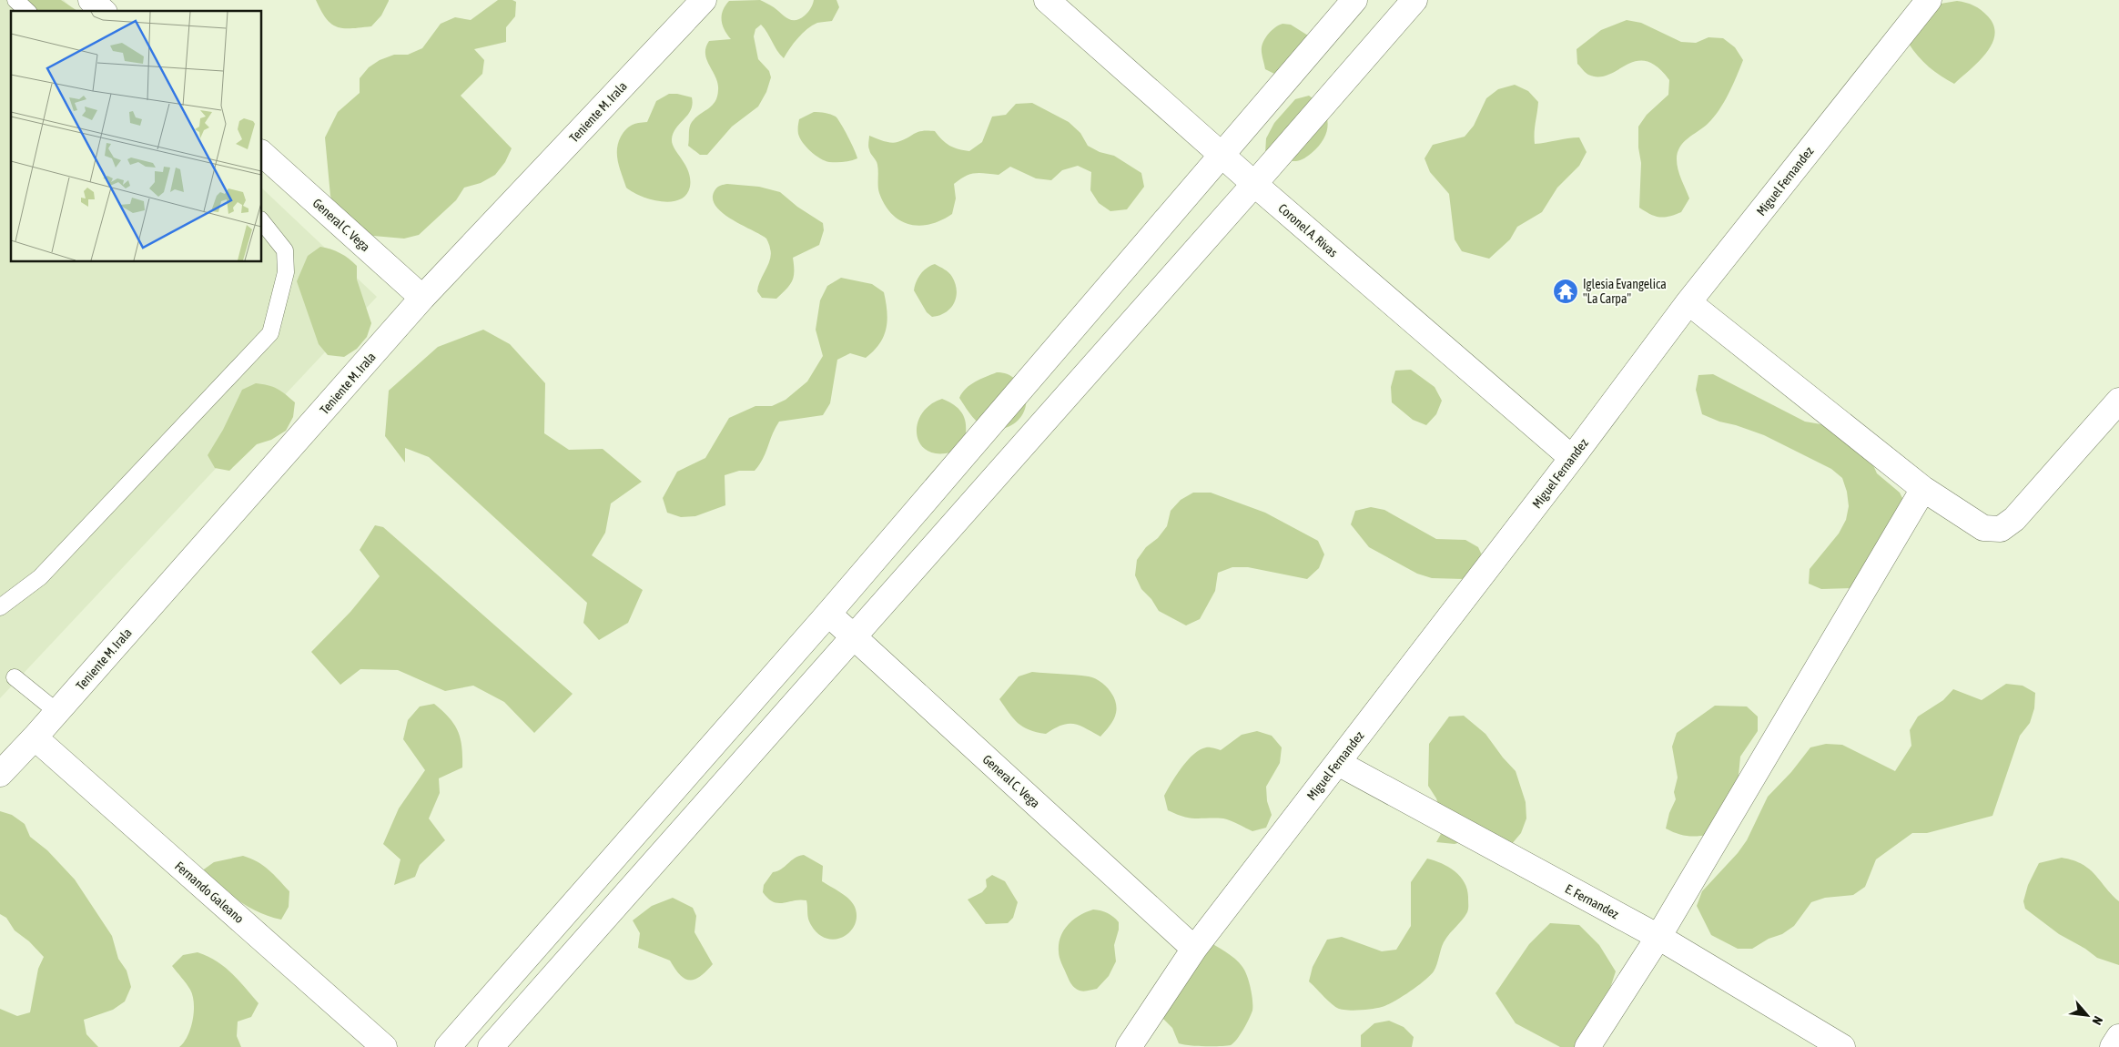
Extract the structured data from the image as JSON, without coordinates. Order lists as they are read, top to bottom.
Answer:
{
  "streets": {
    "street": [
      "Teniente M. Irala",
      "Miguel Fernandez",
      "General C. Vega",
      "Coronel A. Rivas",
      "Fernando Galeano",
      "E. Fernandez"
    ]
  },
  "crossings": [
    ["Teniente M. Irala", "General C. Vega"],
    ["Teniente M. Irala", "Fernando Galeano"],
    ["Miguel Fernandez", "General C. Vega"],
    ["Miguel Fernandez", "Coronel A. Rivas"],
    ["Miguel Fernandez", "E. Fernandez"]
  ],
  "places": {
    "temple": ["Iglesia Evangelica \"La Carpa\""]
  },
  "north": "bottom right"
}
